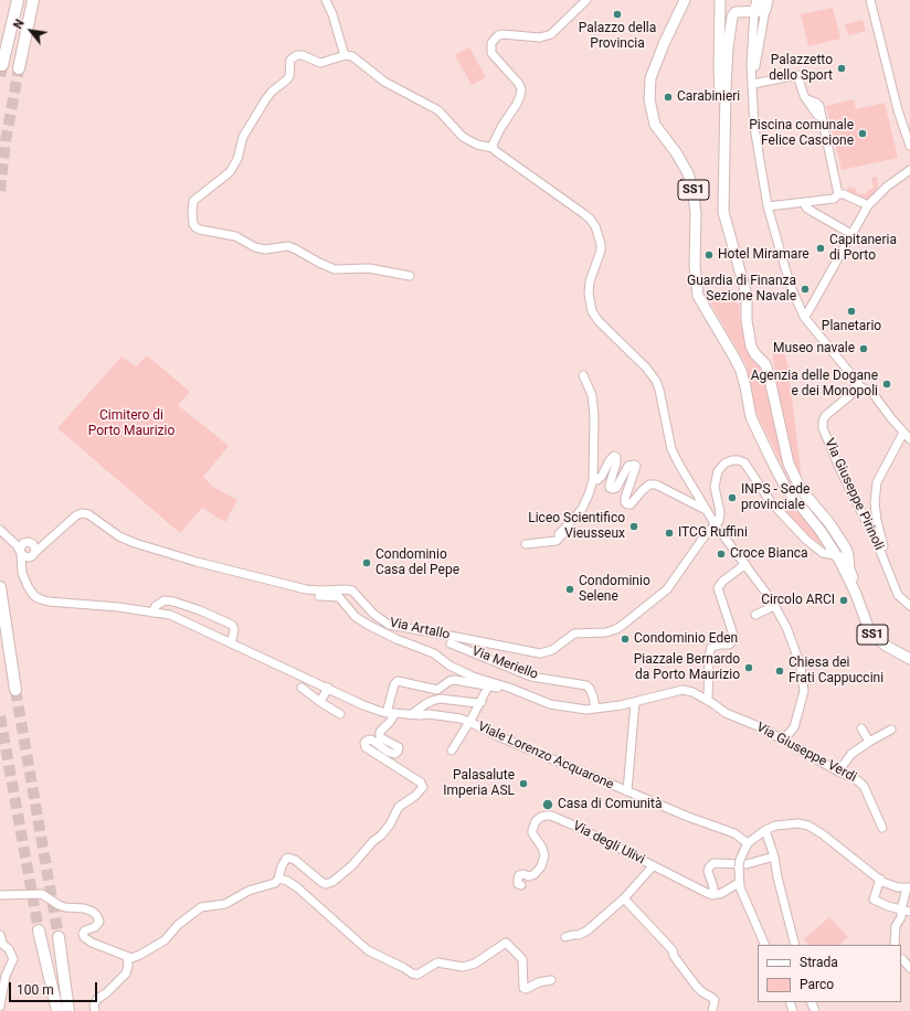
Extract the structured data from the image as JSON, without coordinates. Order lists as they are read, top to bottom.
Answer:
{
  "streets": {
    "main road": ["SS1"],
    "street": [
      "Via Giuseppe Pirinoli",
      "Via Artallo",
      "Via Meriello",
      "Via Giuseppe Verdi",
      "Viale Lorenzo Acquarone",
      "Via degli Ulivi"
    ]
  },
  "crossings": [
    ["Via Artallo", "Via Giuseppe Verdi"],
    ["Via Meriello", "Via Giuseppe Verdi"]
  ],
  "parks": ["Cimitero di Porto Maurizio"],
  "places": [
    "Palazzo della Provincia",
    "Palazzetto dello Sport",
    "Carabinieri",
    "Piscina comunale Felice Cascione",
    "Capitaneria di Porto",
    "Hotel Miramare",
    "Guardia di Finanza Sezione Navale",
    "Planetario",
    "Museo navale",
    "Agenzia delle Dogane e dei Monopoli",
    "INPS - Sede provinciale",
    "Liceo Scientifico Vieusseux",
    "ITCG Ruffini",
    "Croce Bianca",
    "Condominio Casa del Pepe",
    "Condominio Selene",
    "Circolo ARCI",
    "Condominio Eden",
    "Piazzale Bernardo da Porto Maurizio",
    "Chiesa dei Frati Cappuccini",
    "Palasalute Imperia ASL",
    "Casa di Comunità"
  ],
  "legend": ["Strada", "Parco"],
  "scale_bar": "100 m",
  "north": "top left"
}
